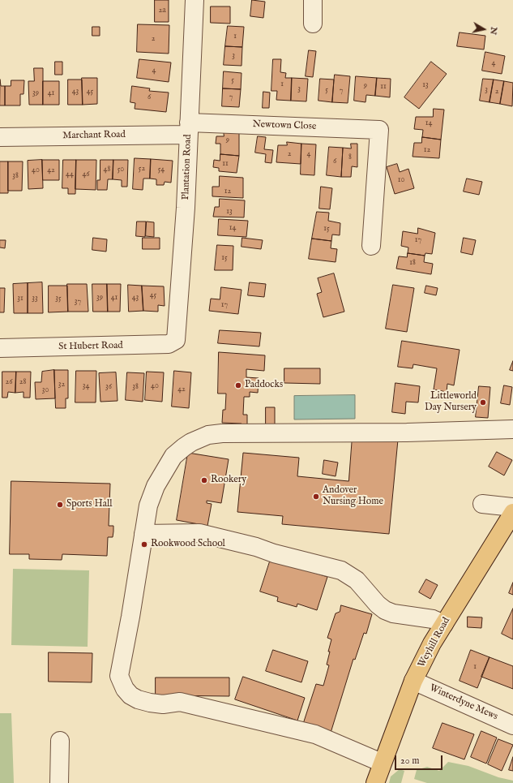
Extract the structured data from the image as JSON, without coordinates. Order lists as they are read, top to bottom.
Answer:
{
  "streets": {
    "main road": ["Weyhill Road"],
    "street": [
      "Newtown Close",
      "Marchant Road",
      "Plantation Road",
      "St Hubert Road",
      "Winterdyne Mews"
    ]
  },
  "crossings": [
    ["Newtown Close", "Marchant Road"],
    ["Newtown Close", "Plantation Road"],
    ["Marchant Road", "Plantation Road"],
    ["Plantation Road", "St Hubert Road"],
    ["Weyhill Road", "Winterdyne Mews"]
  ],
  "places": [
    "Paddocks",
    "Littleworld Day Nursery",
    "Rookery",
    "Andover Nursing Home",
    "Sports Hall",
    "Rookwood School"
  ],
  "house_numbers": [
    "2a",
    "1",
    "2",
    "3",
    "4",
    "4",
    "5",
    "1",
    "13",
    "9",
    "11",
    "3",
    "5",
    "3",
    "7",
    "43",
    "45",
    "2",
    "39",
    "41",
    "6",
    "7",
    "14",
    "9",
    "12",
    "2",
    "4",
    "8",
    "6",
    "11",
    "52",
    "48",
    "50",
    "54",
    "40",
    "42",
    "44",
    "46",
    "38",
    "10",
    "12",
    "13",
    "14",
    "15",
    "17",
    "15",
    "18",
    "45",
    "39",
    "41",
    "43",
    "31",
    "33",
    "35",
    "37",
    "17",
    "26",
    "28",
    "32",
    "34",
    "40",
    "36",
    "38",
    "42",
    "30",
    "1"
  ],
  "scale_bar": "20 m",
  "north": "right"
}
